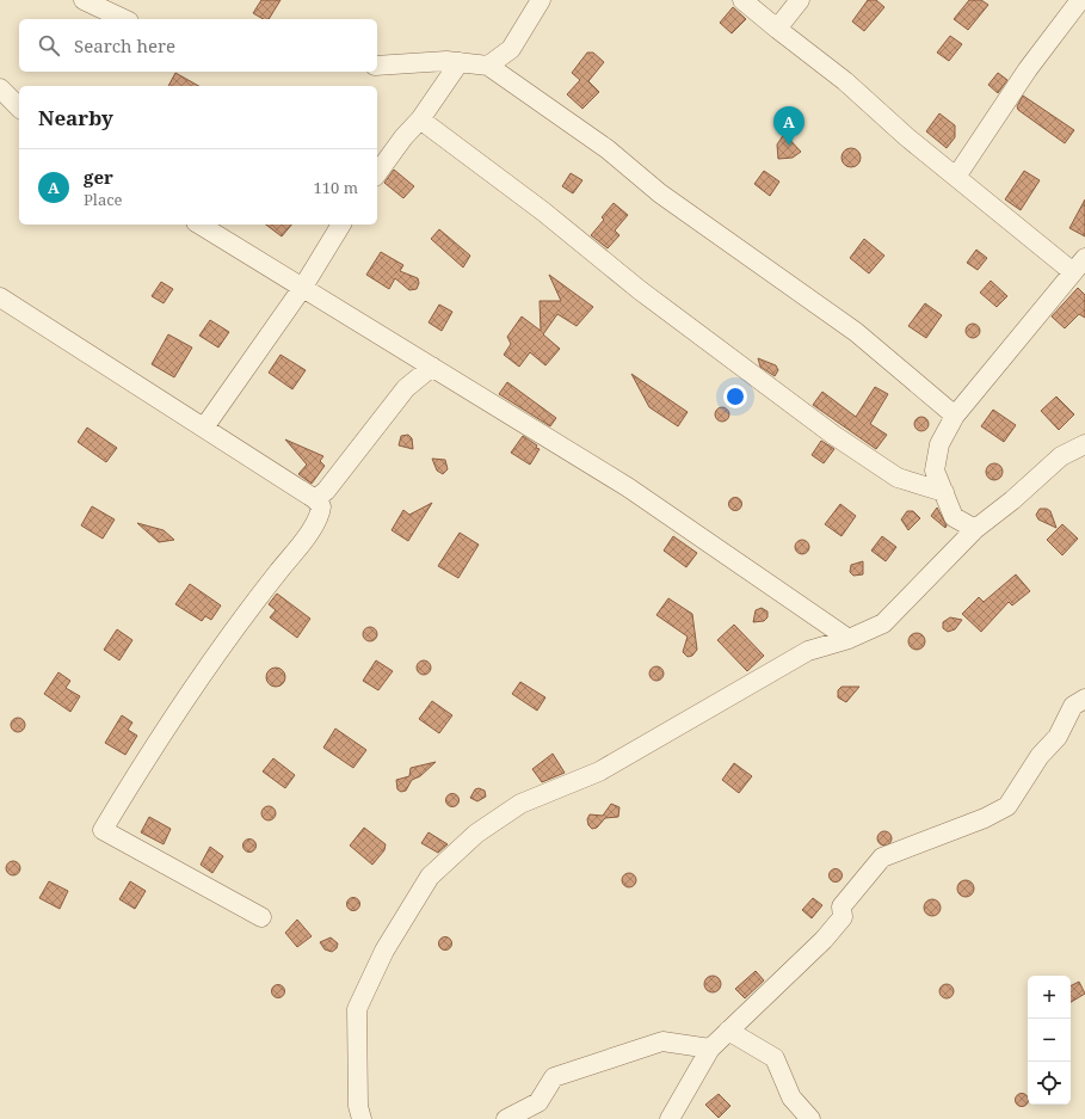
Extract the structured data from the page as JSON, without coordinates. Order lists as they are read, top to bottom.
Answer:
{
  "page": {
    "search": "Search here",
    "heading": "Nearby",
    "pins": "A",
    "list": [
      {
        "mark": "A",
        "name": "ger",
        "note": "Place",
        "value": "110 m"
      }
    ],
    "map_buttons": ["+", "−"]
  }
}
